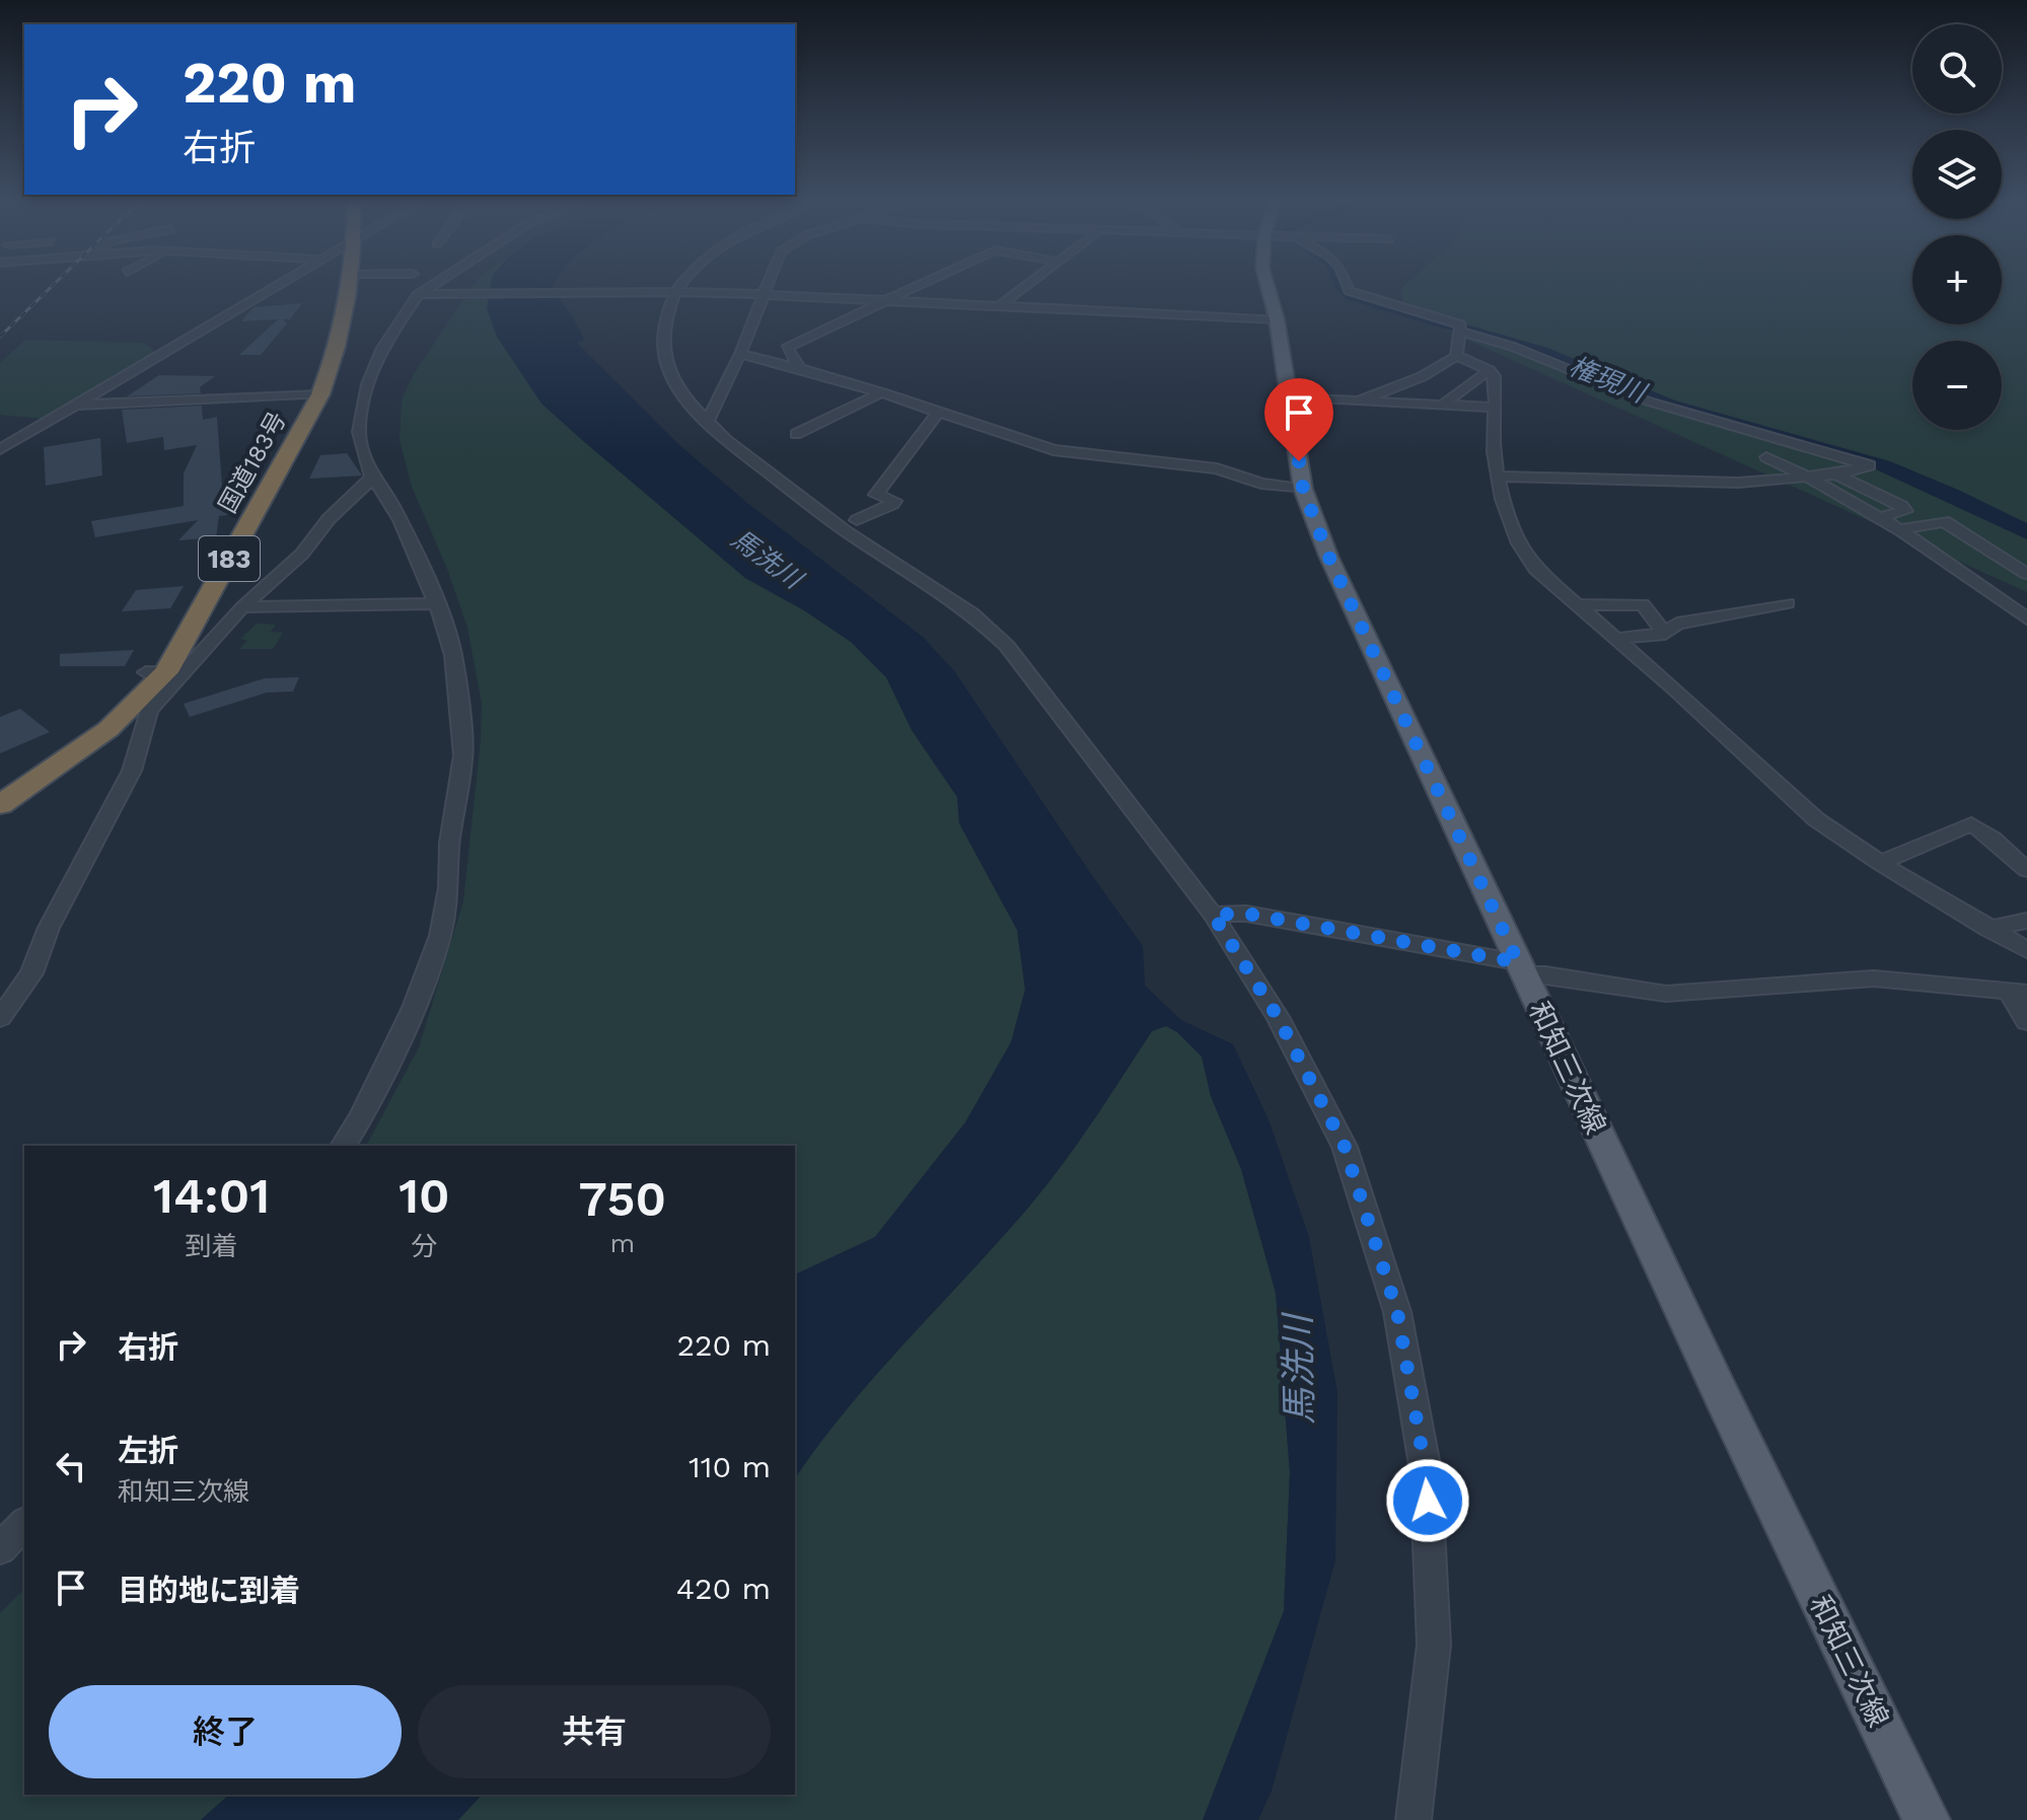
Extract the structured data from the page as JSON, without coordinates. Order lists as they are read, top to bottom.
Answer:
{
  "streets": {
    "highway": ["国道183号", "183"],
    "main road": ["和知三次線"]
  },
  "water": ["権現川", "馬洗川"],
  "page": {
    "map_buttons": ["+", "−"],
    "turn": ["220 m", "右折"],
    "eta": [
      "14:01",
      "到着",
      "10",
      "分",
      "750",
      "m"
    ],
    "list": [
      {
        "name": "右折",
        "value": "220 m"
      },
      {
        "name": "左折",
        "note": "和知三次線",
        "value": "110 m"
      },
      {
        "name": "目的地に到着",
        "value": "420 m"
      }
    ],
    "buttons": ["終了", "共有"]
  }
}
